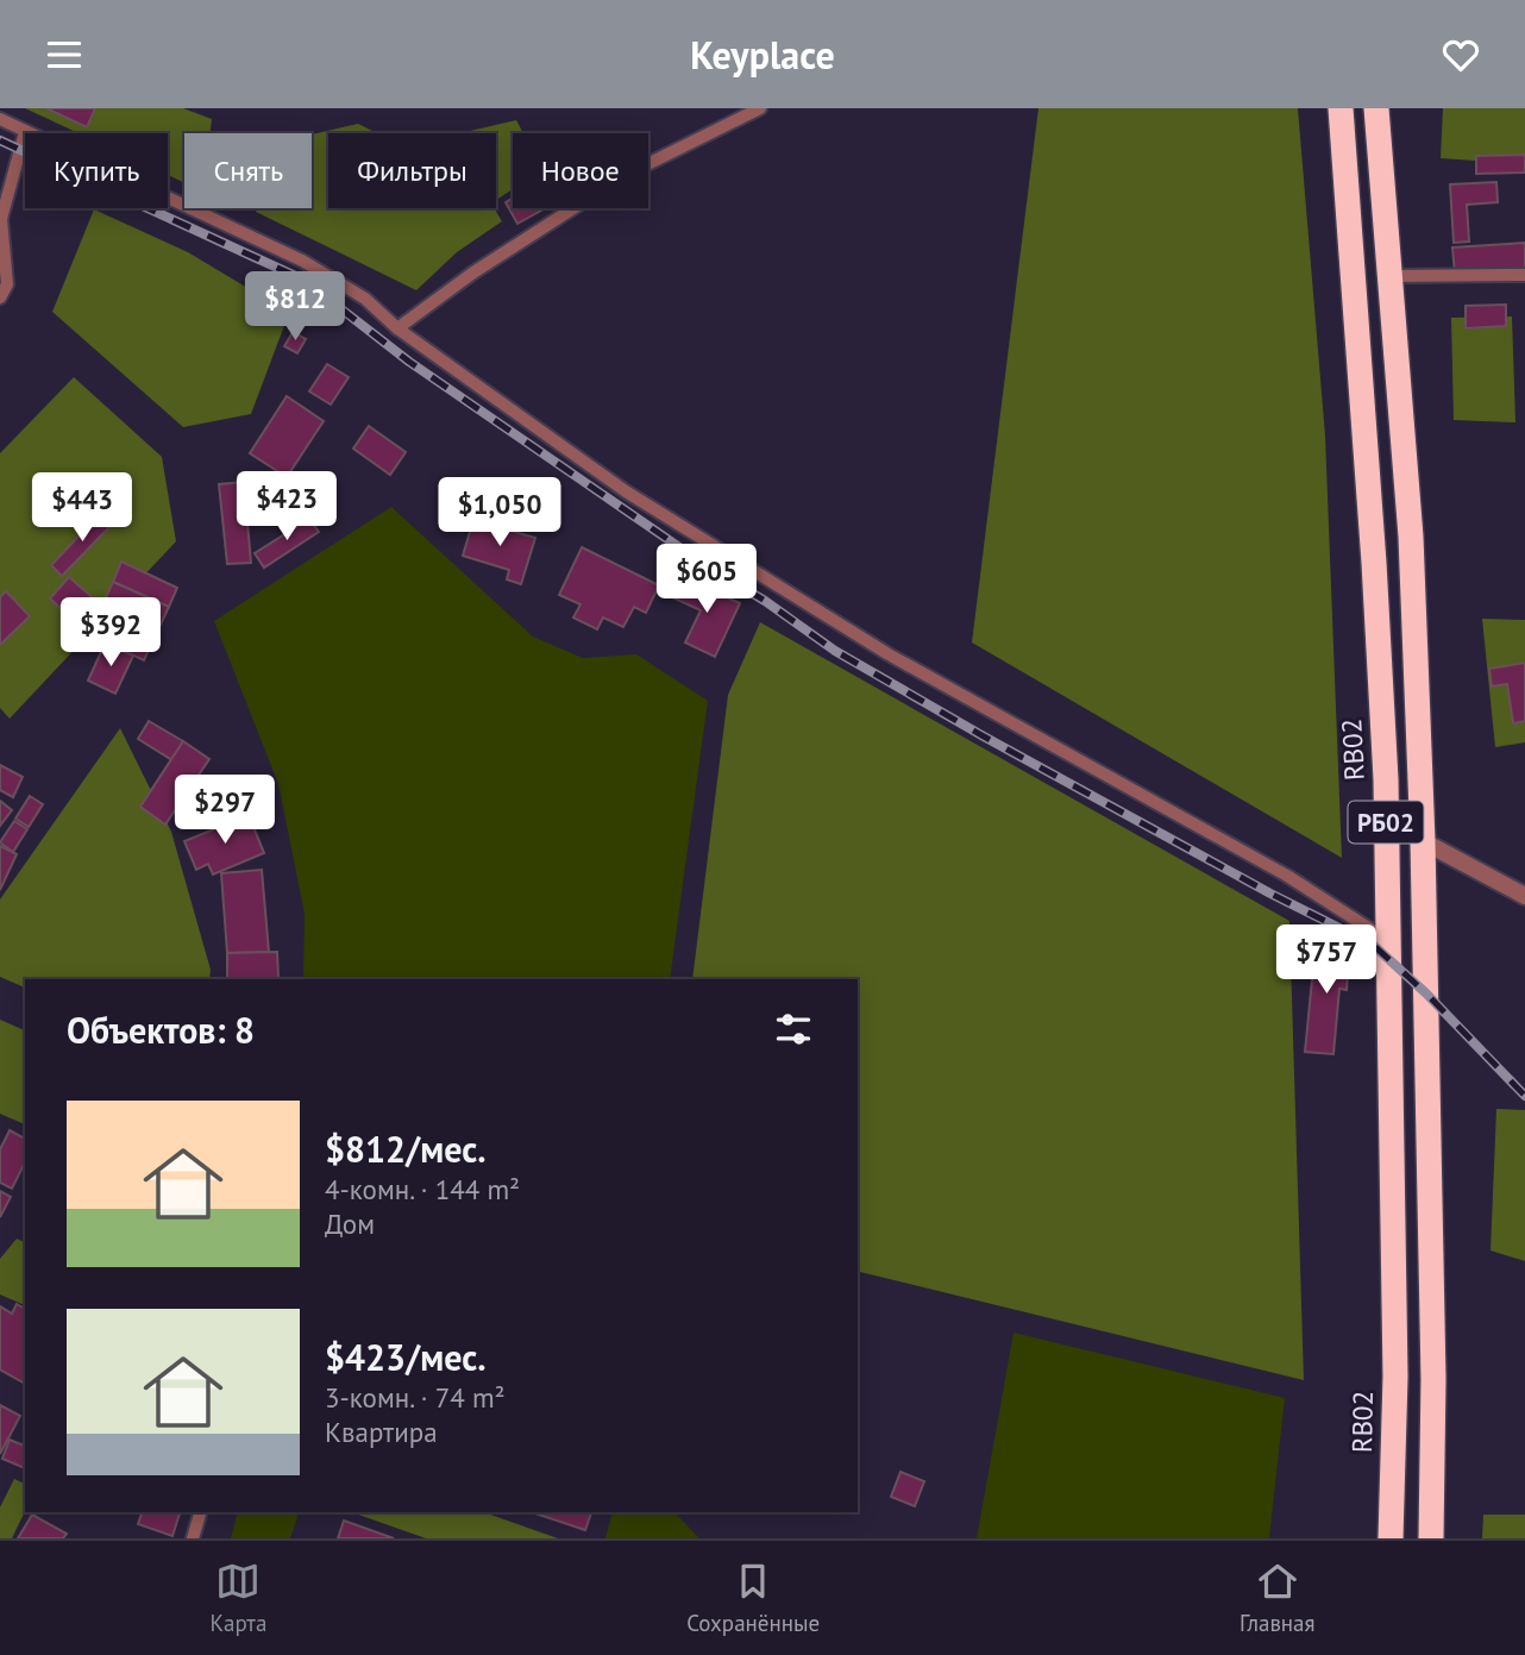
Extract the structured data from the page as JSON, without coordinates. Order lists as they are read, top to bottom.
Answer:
{
  "streets": {
    "highway": ["RB02", "РБ02"]
  },
  "page": {
    "header": "Keyplace",
    "chip": [
      "Купить",
      "Снять",
      "Фильтры",
      "Новое"
    ],
    "price": [
      "$812",
      "$423",
      "$443",
      "$1,050",
      "$605",
      "$392",
      "$297",
      "$757"
    ],
    "heading": "Объектов: 8",
    "list": [
      {
        "name": "$812/мес.",
        "note": "4-комн. · 144 m² · Дом"
      },
      {
        "name": "$423/мес.",
        "note": "3-комн. · 74 m² · Квартира"
      }
    ],
    "tabs": ["Карта", "Сохранённые", "Главная"]
  }
}
